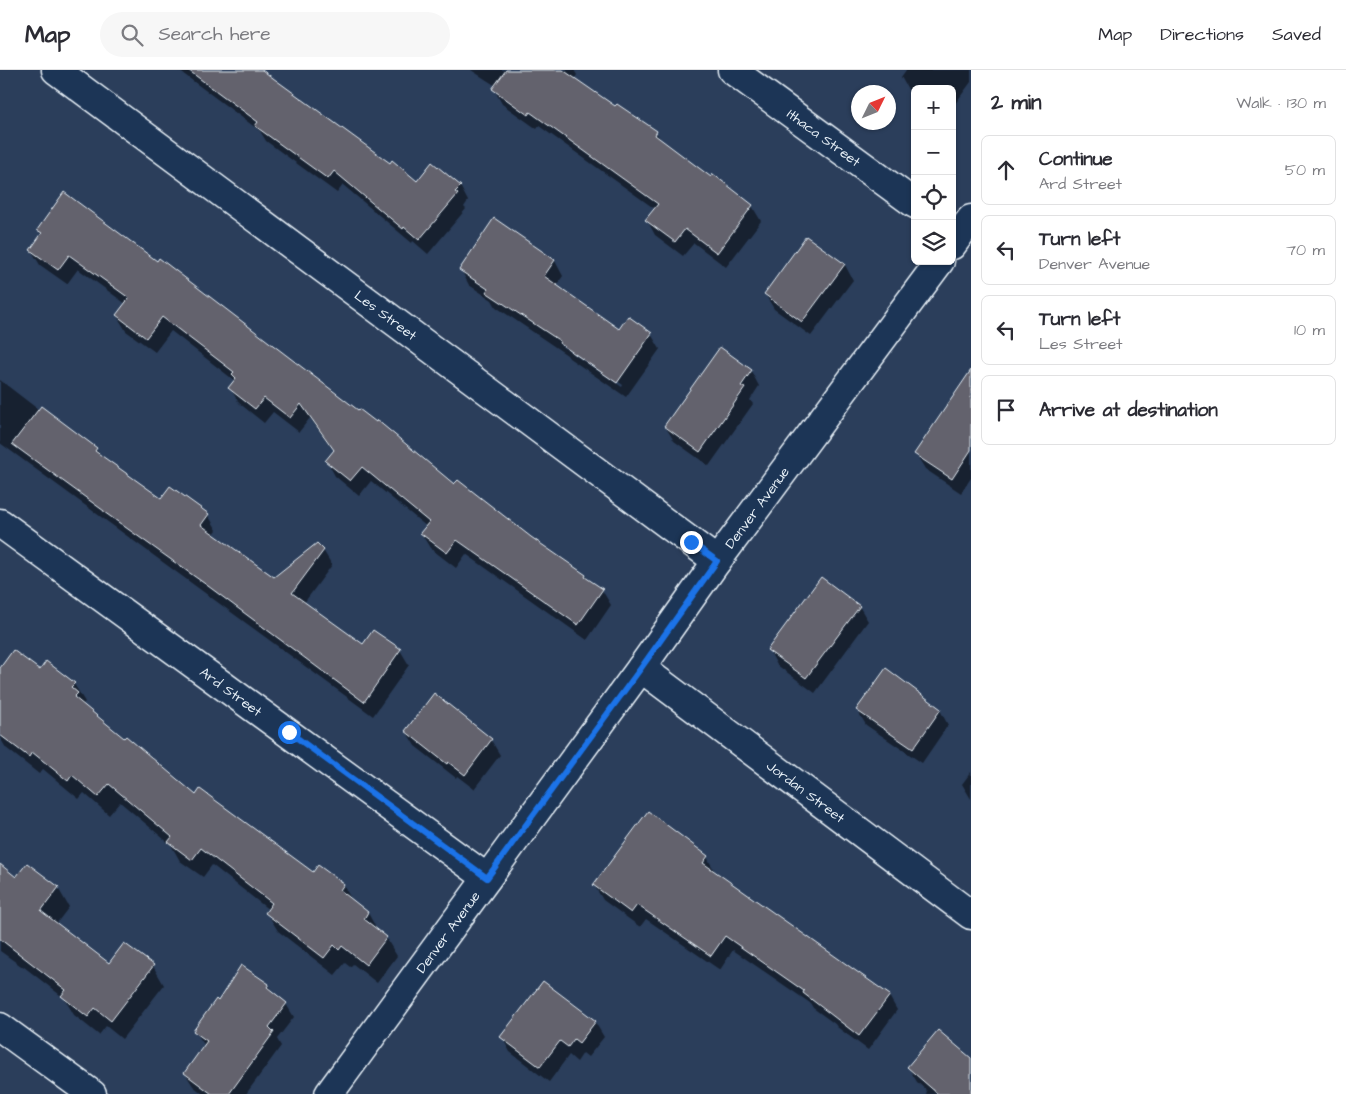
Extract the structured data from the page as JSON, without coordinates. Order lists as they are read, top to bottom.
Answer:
{
  "streets": {
    "street": [
      "Ithaca Street",
      "Les Street",
      "Denver Avenue",
      "Ard Street",
      "Jordan Street"
    ]
  },
  "crossings": [
    ["Les Street", "Denver Avenue"],
    ["Denver Avenue", "Ard Street"],
    ["Denver Avenue", "Jordan Street"]
  ],
  "north": "top right",
  "page": {
    "header": "Map",
    "search": "Search here",
    "nav": ["Map", "Directions", "Saved"],
    "heading": ["2 min", "Walk · 130 m"],
    "map_buttons": ["+", "−"],
    "list": [
      ["Continue", "Ard Street", "50 m"],
      ["Turn left", "Denver Avenue", "70 m"],
      ["Turn left", "Les Street", "10 m"],
      "Arrive at destination"
    ]
  }
}
